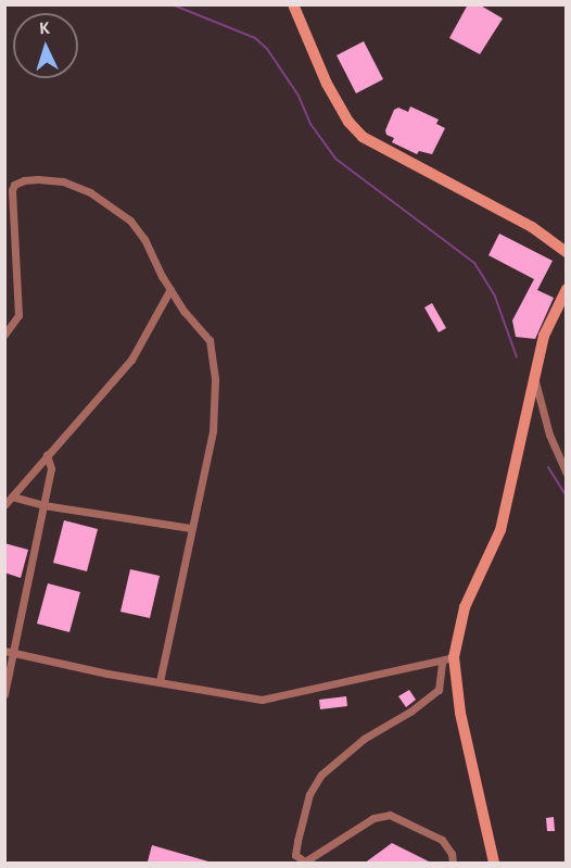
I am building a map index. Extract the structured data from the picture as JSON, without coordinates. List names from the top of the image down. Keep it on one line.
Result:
{"north":"top"}
